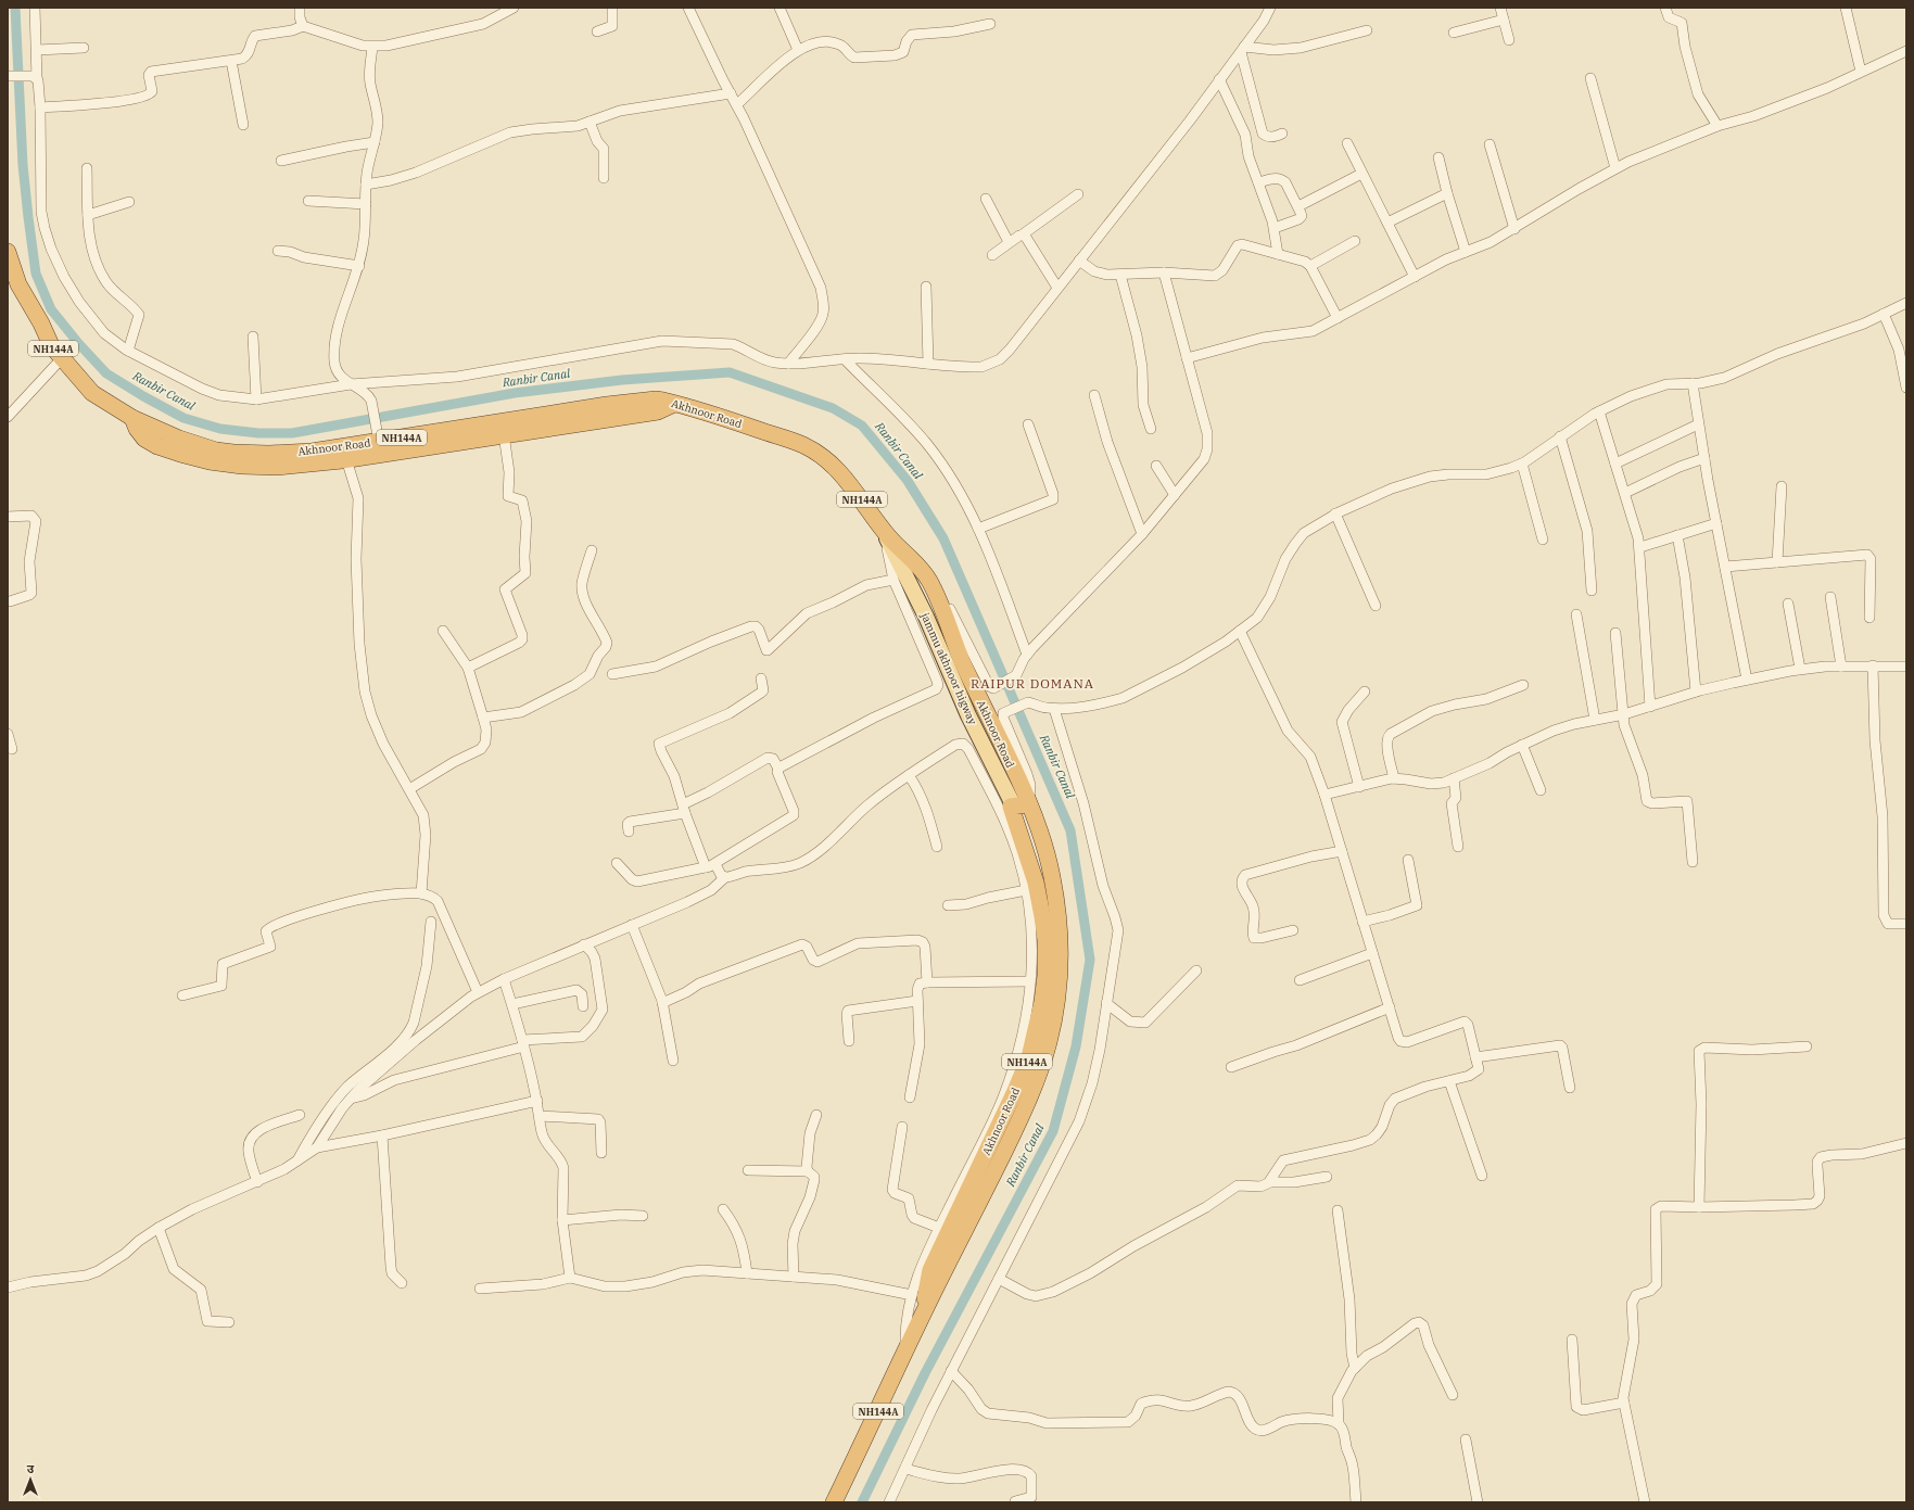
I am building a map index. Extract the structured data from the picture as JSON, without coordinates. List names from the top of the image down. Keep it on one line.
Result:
{"streets":{"highway":["NH144A","Akhnoor Road"],"main road":["jammu akhnoor higway"]},"crossings":[["NH144A","Akhnoor Road"],["Akhnoor Road","jammu akhnoor higway"]],"districts":["RAIPUR DOMANA"],"water":["Ranbir Canal"],"north":"top"}
